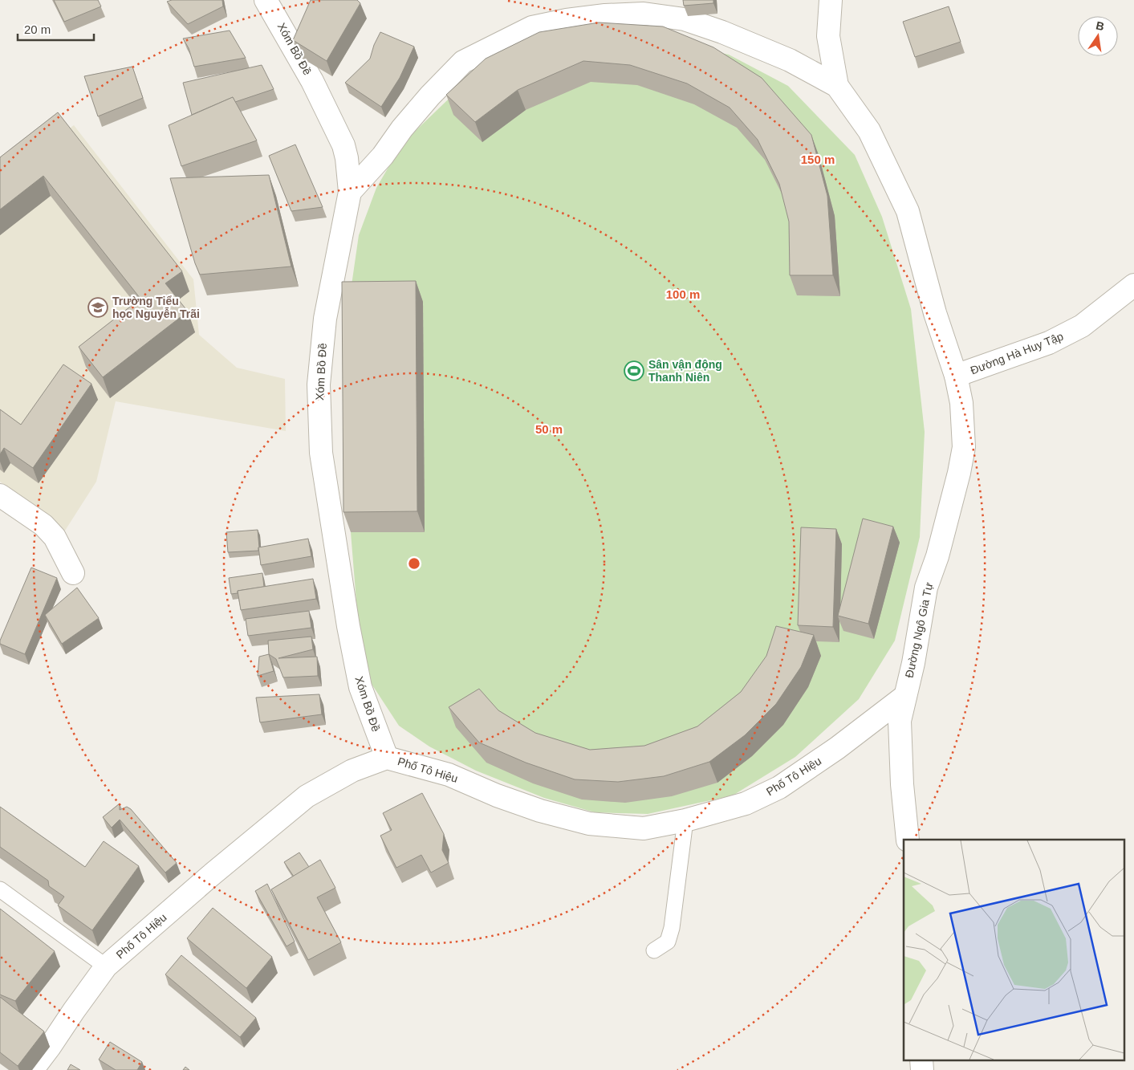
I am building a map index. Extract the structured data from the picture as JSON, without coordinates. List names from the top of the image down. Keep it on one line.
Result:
{"streets":{"street":["Xóm Bồ Đề","Đường Hà Huy Tập","Đường Ngô Gia Tự","Phố Tô Hiệu"]},"crossings":[["Xóm Bồ Đề","Phố Tô Hiệu"],["Đường Hà Huy Tập","Đường Ngô Gia Tự"],["Đường Ngô Gia Tự","Phố Tô Hiệu"]],"places":{"school or university":["Trường Tiểu học Nguyễn Trãi"],"sports":["Sân vận động Thanh Niên"]},"scale_bar":"20 m","north":"top","rings":["150 m","100 m","50 m"]}
